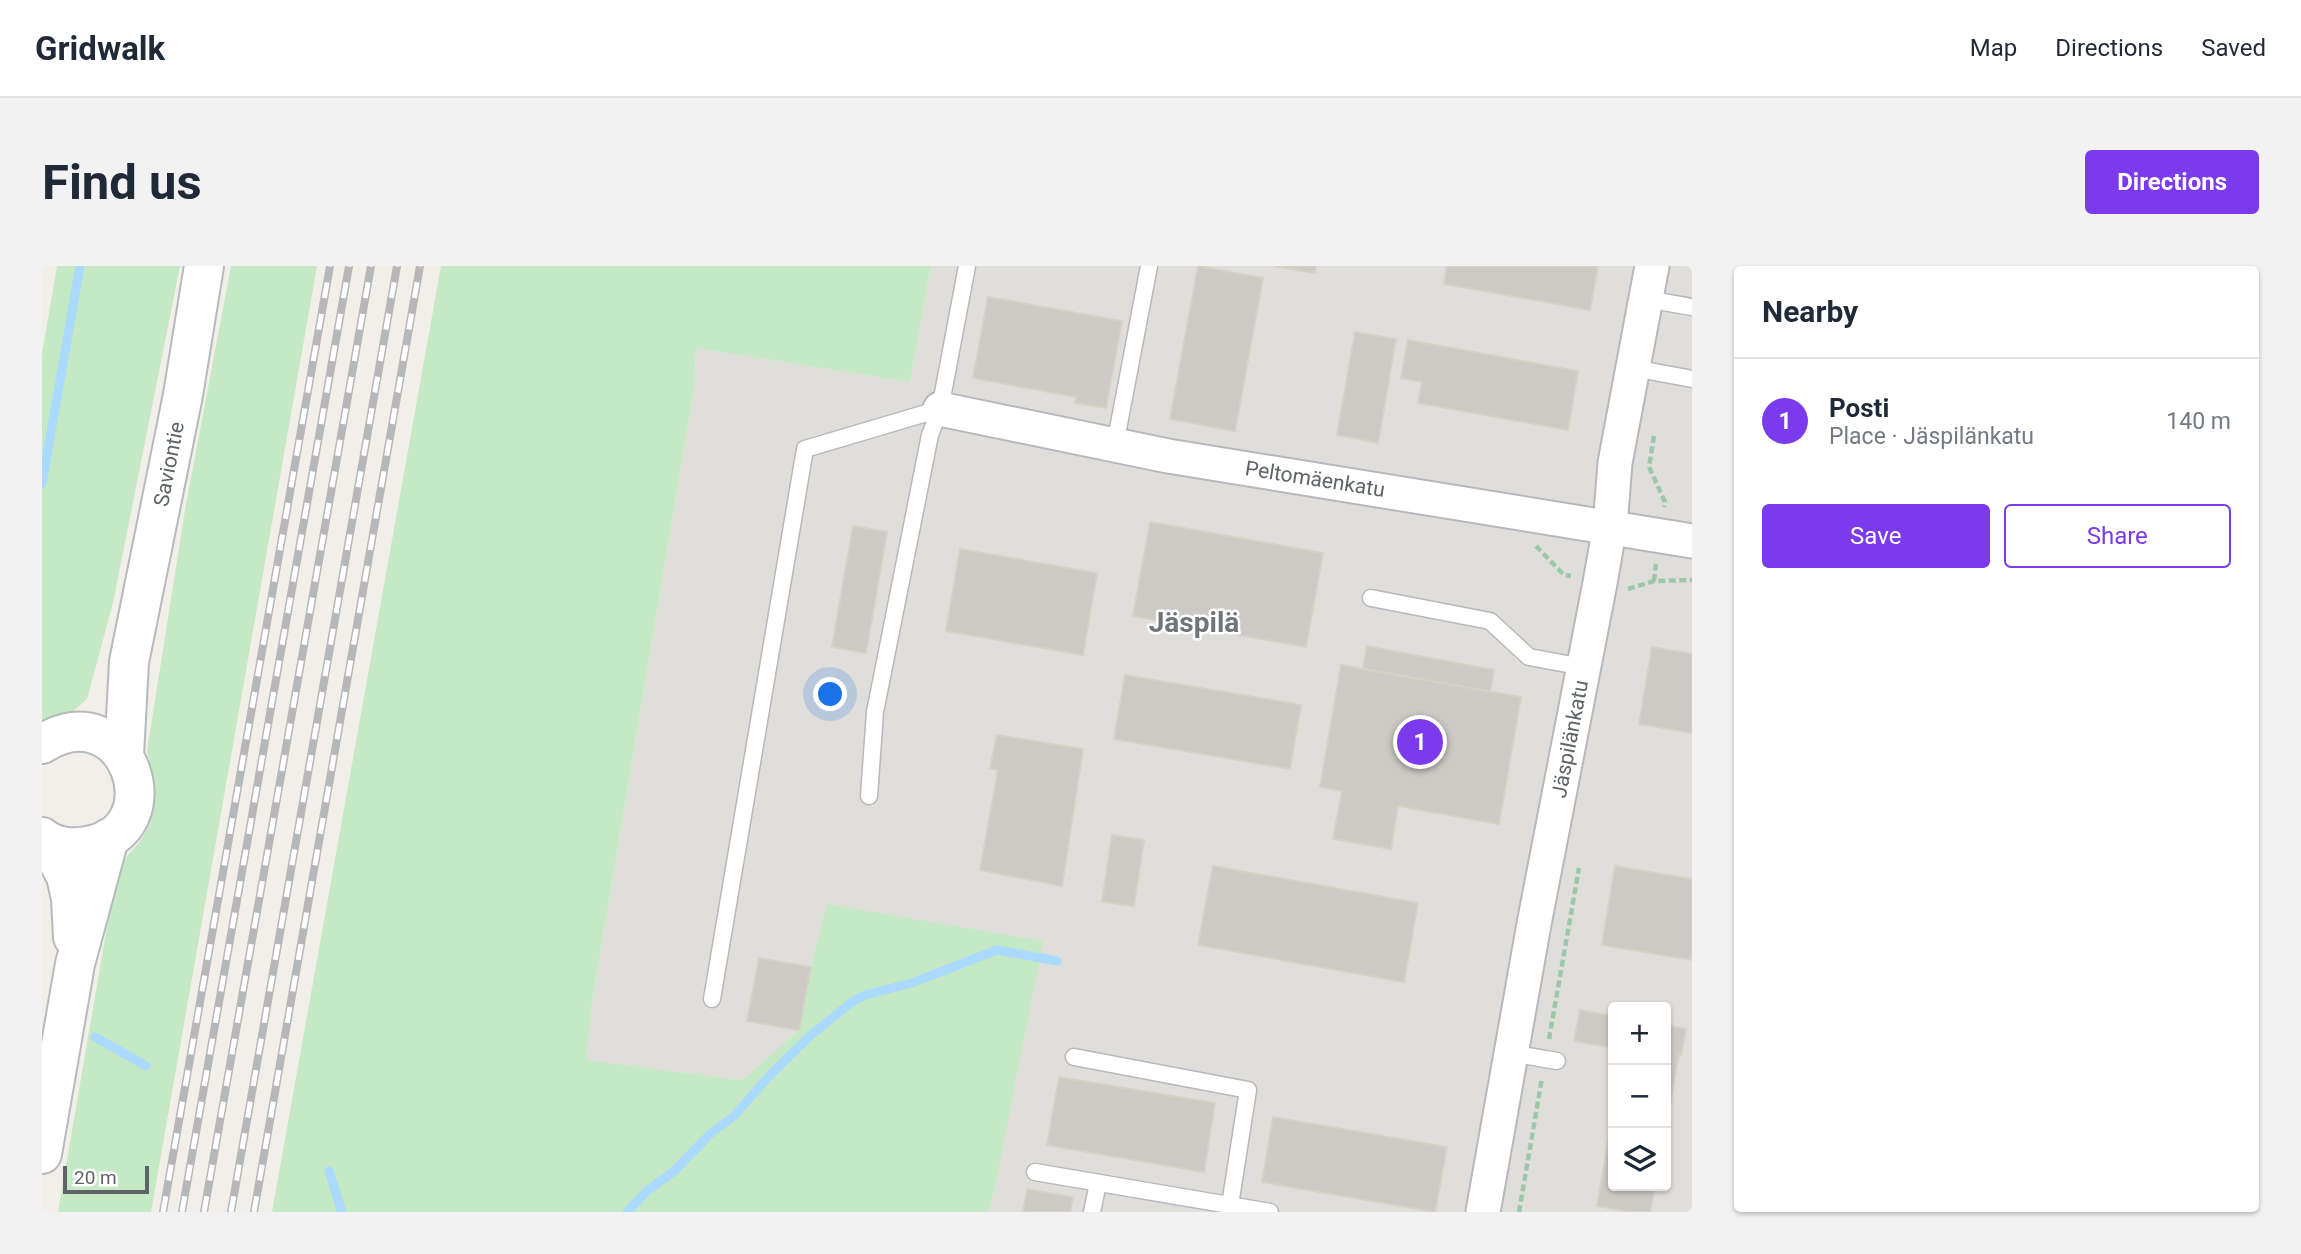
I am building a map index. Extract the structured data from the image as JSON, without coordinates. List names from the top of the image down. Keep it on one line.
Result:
{"streets":{"main road":["Saviontie"],"street":["Peltomäenkatu","Jäspilänkatu"]},"crossings":[["Peltomäenkatu","Jäspilänkatu"]],"districts":["Jäspilä"],"scale_bar":"20 m","page":{"header":"Gridwalk","nav":["Map","Directions","Saved"],"buttons":["Directions",["Save","Share"]],"title":"Find us","heading":"Nearby","list":[{"mark":"1","name":"Posti","note":"Place · Jäspilänkatu","value":"140 m"}],"pins":"1","map_buttons":["+","−"],"scale":"20 m"}}
